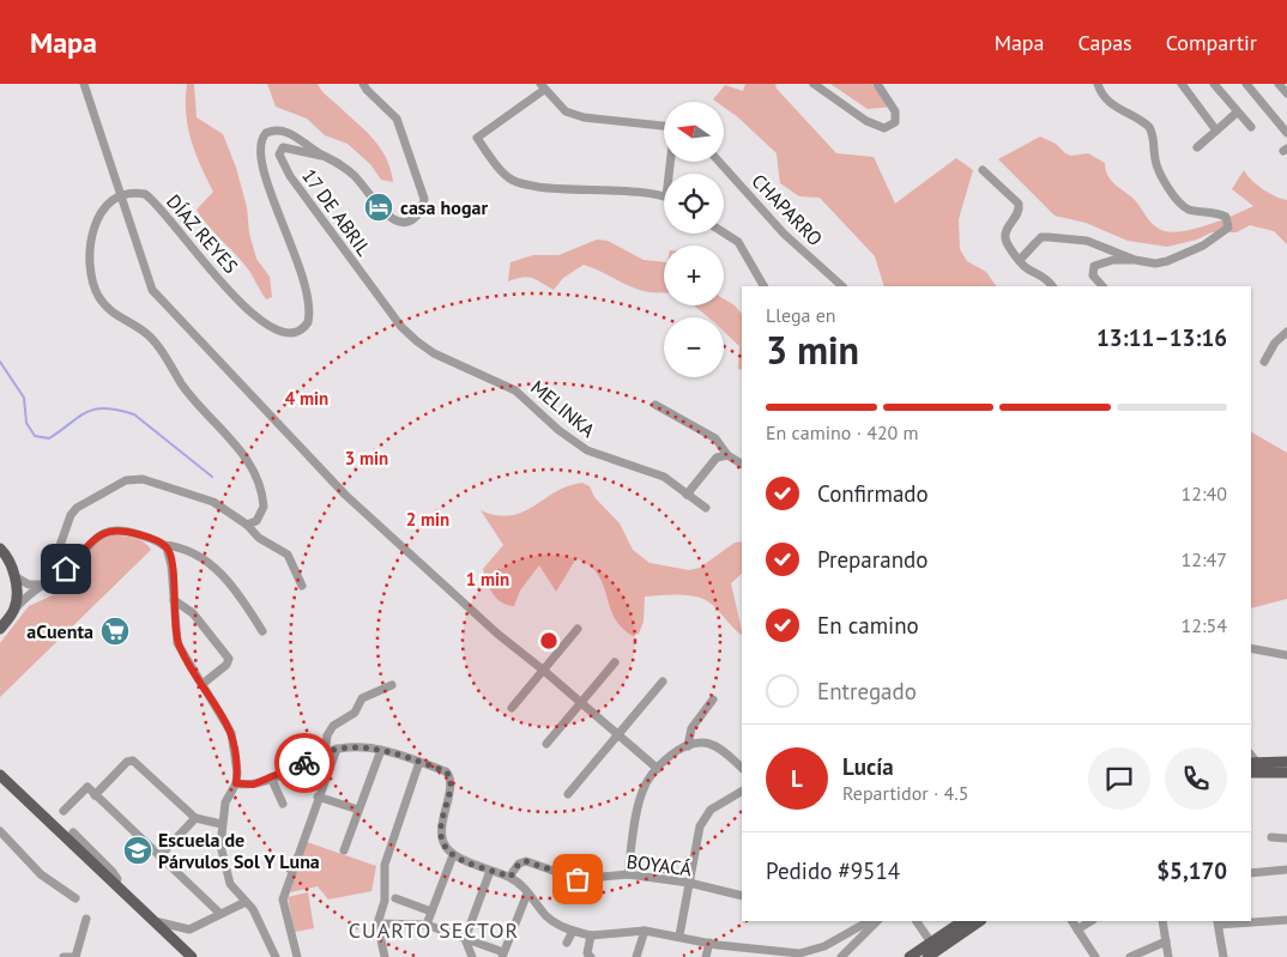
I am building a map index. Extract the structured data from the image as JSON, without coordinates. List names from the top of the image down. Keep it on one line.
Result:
{"streets":{"street":["CHAPARRO","17 DE ABRIL","DÍAZ REYES","MELINKA","BOYACÁ"]},"crossings":[["17 DE ABRIL","DÍAZ REYES"],["17 DE ABRIL","MELINKA"]],"districts":["CUARTO SECTOR"],"places":{"hotel":["casa hogar"],"supermarket":["aCuenta"],"school or university":["Escuela de Párvulos Sol Y Luna"]},"north":"left","page":{"header":"Mapa","nav":["Mapa","Capas","Compartir"],"map_buttons":["+","−"],"heading":["3 min","Llega en","13:11–13:16"],"panel":["Lucía","Repartidor · 4.5","Pedido #9514","$5,170"],"bar":"En camino · 420 m","list":[["Confirmado","12:40"],["Preparando","12:47"],["En camino","12:54"],"Entregado"],"round":"L"},"rings":["4 min","3 min","2 min","1 min"]}
